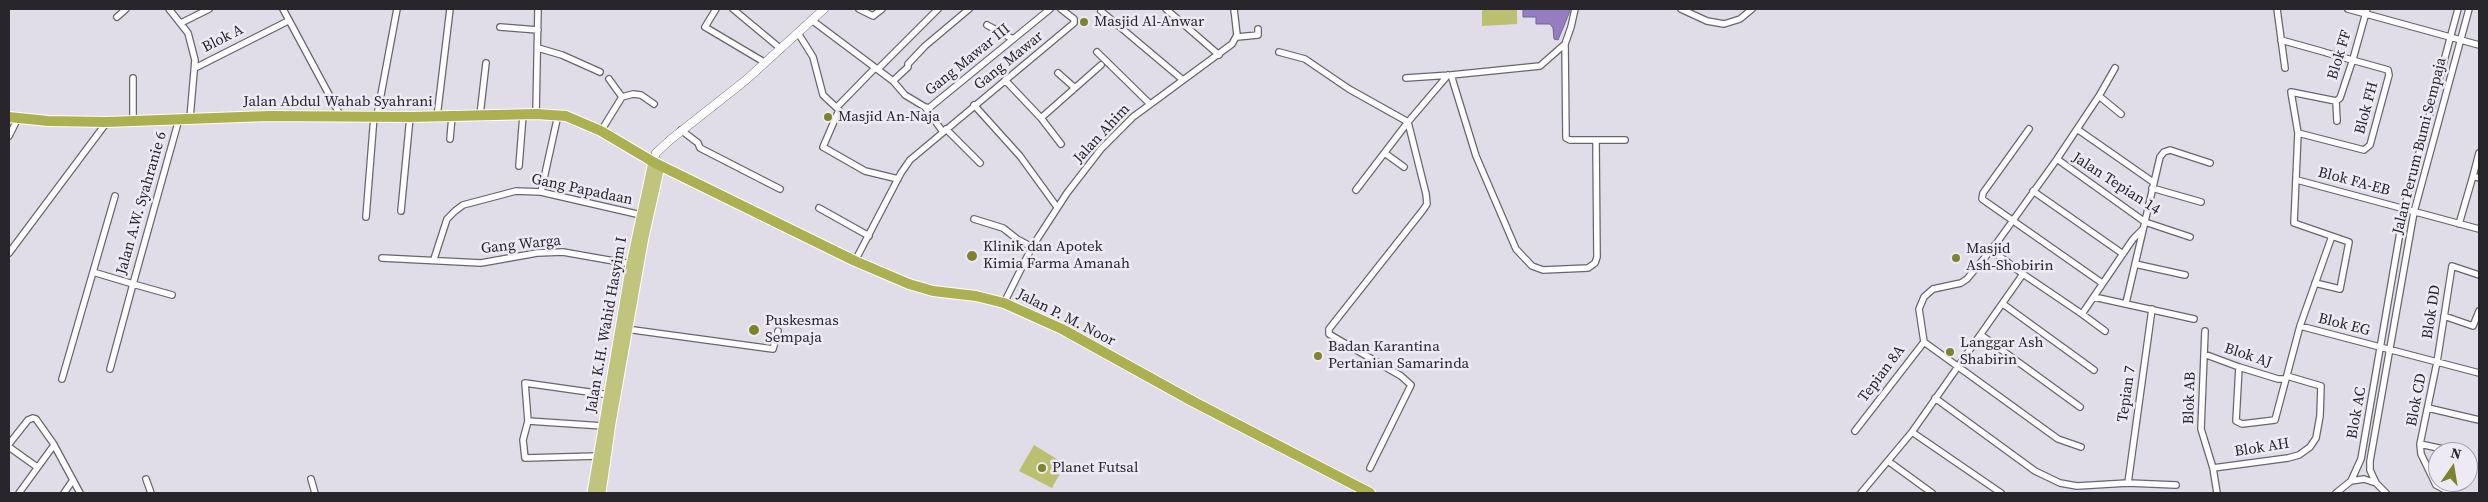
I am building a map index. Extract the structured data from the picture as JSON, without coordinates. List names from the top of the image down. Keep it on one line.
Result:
{"streets":{"highway":["Jalan Abdul Wahab Syahrani","Jalan P. M. Noor"],"main road":["Jalan K.H. Wahid Hasyim I"],"street":["Blok A","Blok FF","Gang Mawar III","Gang Mawar","Blok FH","Jalan Ahim","Jalan Perum Bumi Sempaja","Blok FA-EB","Jalan Tepian 14","Gang Papadaan","Jalan A.W. Syahranie 6","Gang Warga","Blok DD","Blok EG","Blok AJ","Tepian 8A","Tepian 7","Blok AB","Blok CD","Blok AC","Blok AH"]},"crossings":[["Blok FF","Blok FH"],["Gang Mawar","Jalan Ahim"],["Jalan Abdul Wahab Syahrani","Jalan A.W. Syahranie 6"],["Jalan Abdul Wahab Syahrani","Jalan P. M. Noor"],["Jalan Abdul Wahab Syahrani","Jalan K.H. Wahid Hasyim I"],["Jalan Ahim","Jalan P. M. Noor"],["Jalan Perum Bumi Sempaja","Blok FA-EB"],["Jalan Perum Bumi Sempaja","Blok EG"],["Jalan Perum Bumi Sempaja","Blok AC"],["Gang Papadaan","Gang Warga"],["Gang Papadaan","Jalan K.H. Wahid Hasyim I"],["Gang Warga","Jalan K.H. Wahid Hasyim I"],["Blok DD","Blok EG"],["Blok DD","Blok CD"],["Jalan P. M. Noor","Jalan K.H. Wahid Hasyim I"],["Blok EG","Blok CD"],["Blok EG","Blok AC"],["Blok AJ","Blok AB"],["Blok AJ","Blok AH"],["Blok AB","Blok AH"]],"places":["Masjid Al-Anwar","Masjid An-Naja","Klinik dan Apotek Kimia Farma Amanah","Masjid Ash-Shobirin","Puskesmas Sempaja","Langgar Ash Shabirin","Badan Karantina Pertanian Samarinda","Planet Futsal"],"north":"top"}
